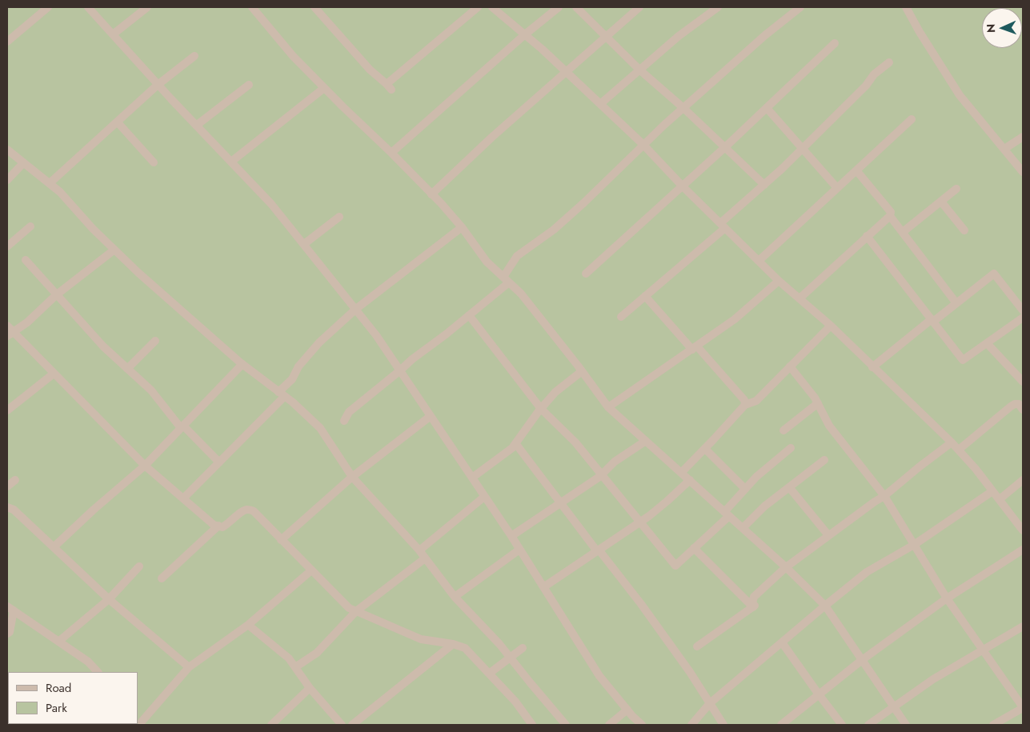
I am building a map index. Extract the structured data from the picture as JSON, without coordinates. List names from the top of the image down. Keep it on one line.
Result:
{"legend":["Road","Park"],"north":"left"}
